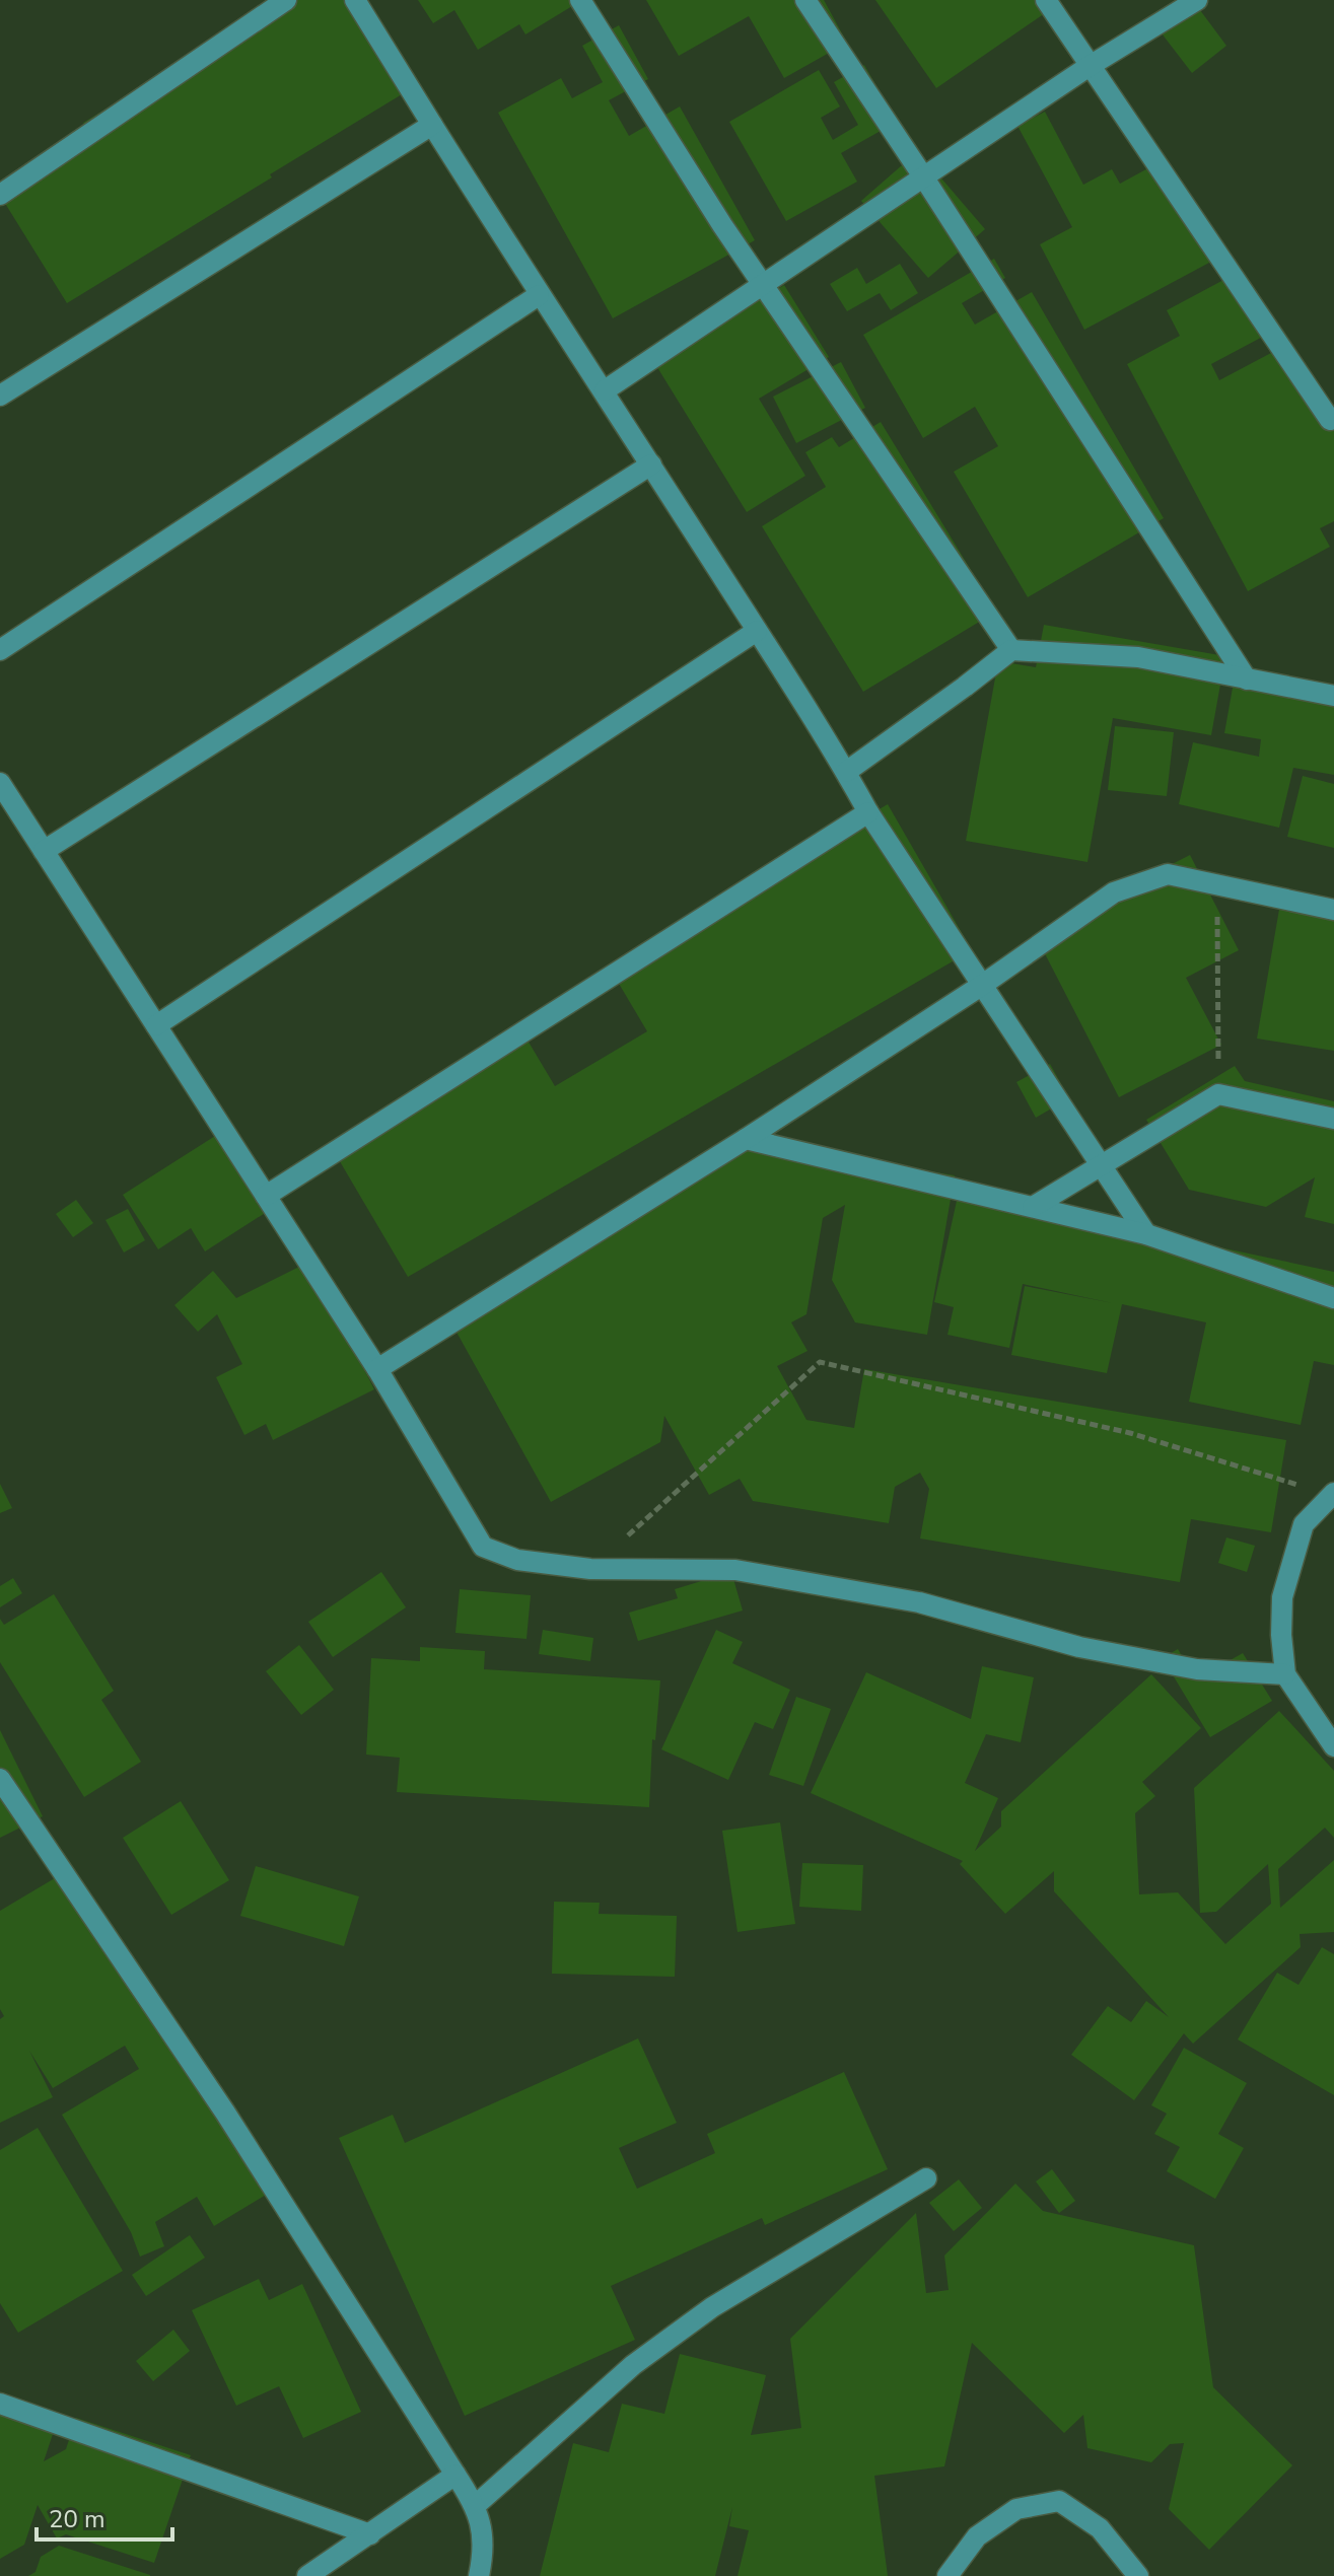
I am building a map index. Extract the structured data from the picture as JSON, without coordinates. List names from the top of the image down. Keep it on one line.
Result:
{"scale_bar":"20 m"}
